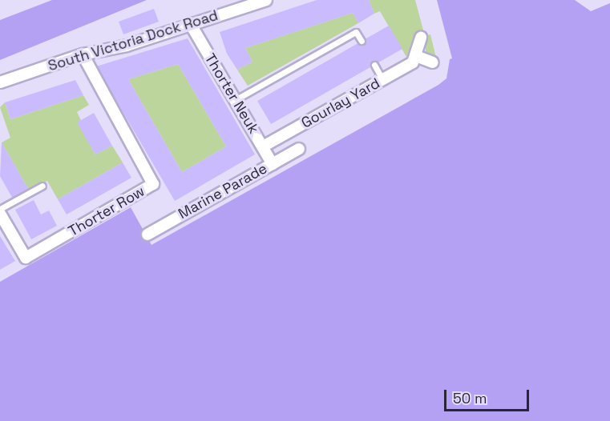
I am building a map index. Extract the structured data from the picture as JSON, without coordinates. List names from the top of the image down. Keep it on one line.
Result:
{"streets":{"street":["South Victoria Dock Road","Thorter Neuk","Gourlay Yard","Marine Parade","Thorter Row"]},"crossings":[["South Victoria Dock Road","Thorter Neuk"],["South Victoria Dock Road","Thorter Row"],["Thorter Neuk","Gourlay Yard"],["Thorter Neuk","Marine Parade"]],"scale_bar":"50 m"}
